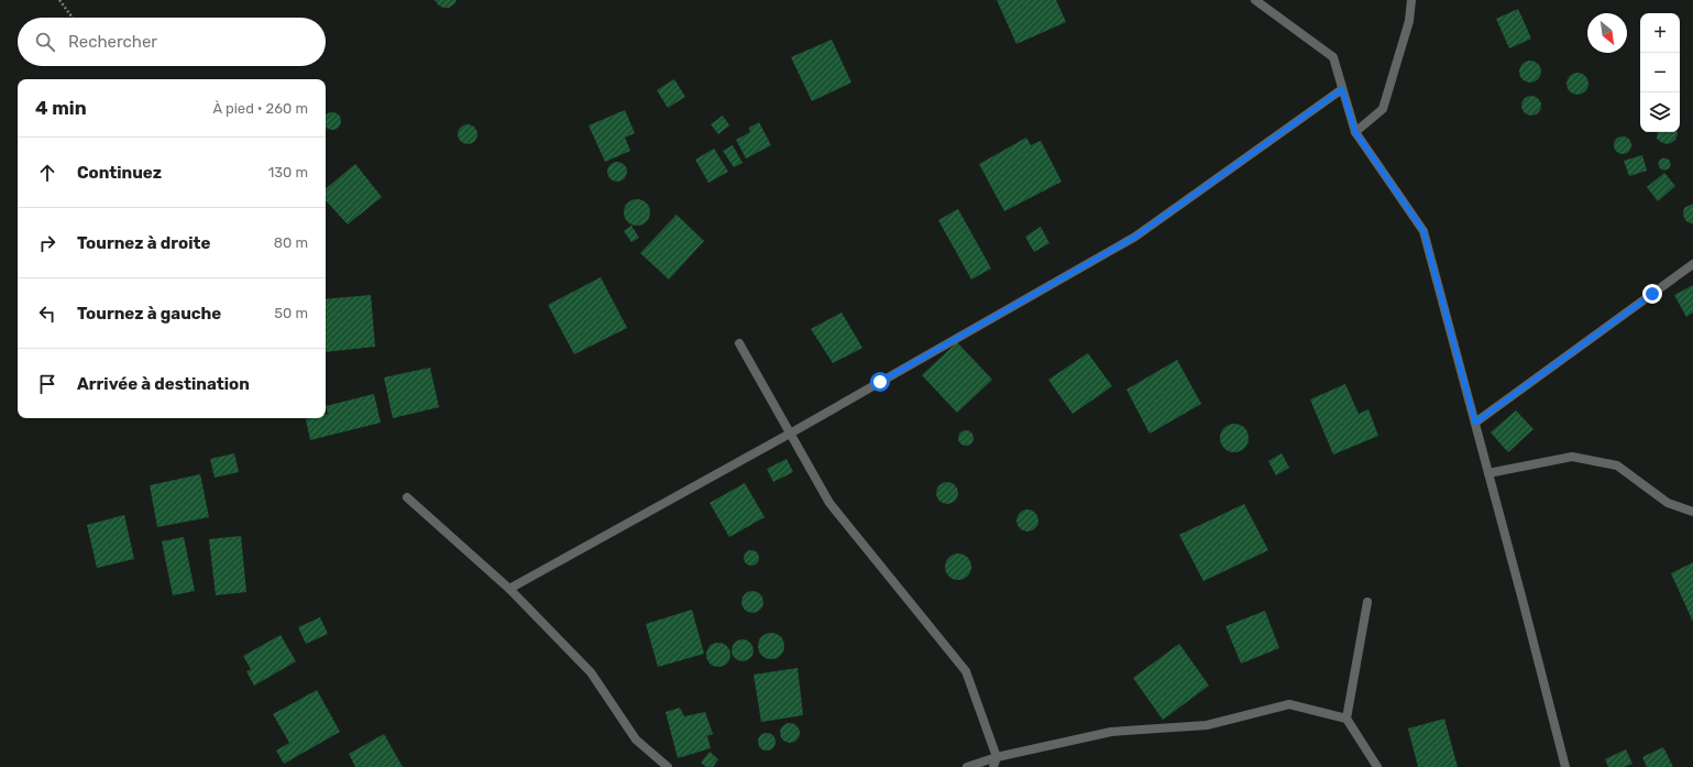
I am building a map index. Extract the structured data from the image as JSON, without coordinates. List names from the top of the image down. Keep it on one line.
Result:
{"north":"bottom right","page":{"map_buttons":["+","−"],"search":"Rechercher","heading":["4 min","À pied · 260 m"],"list":[["Continuez","130 m"],["Tournez à droite","80 m"],["Tournez à gauche","50 m"],"Arrivée à destination"]}}
